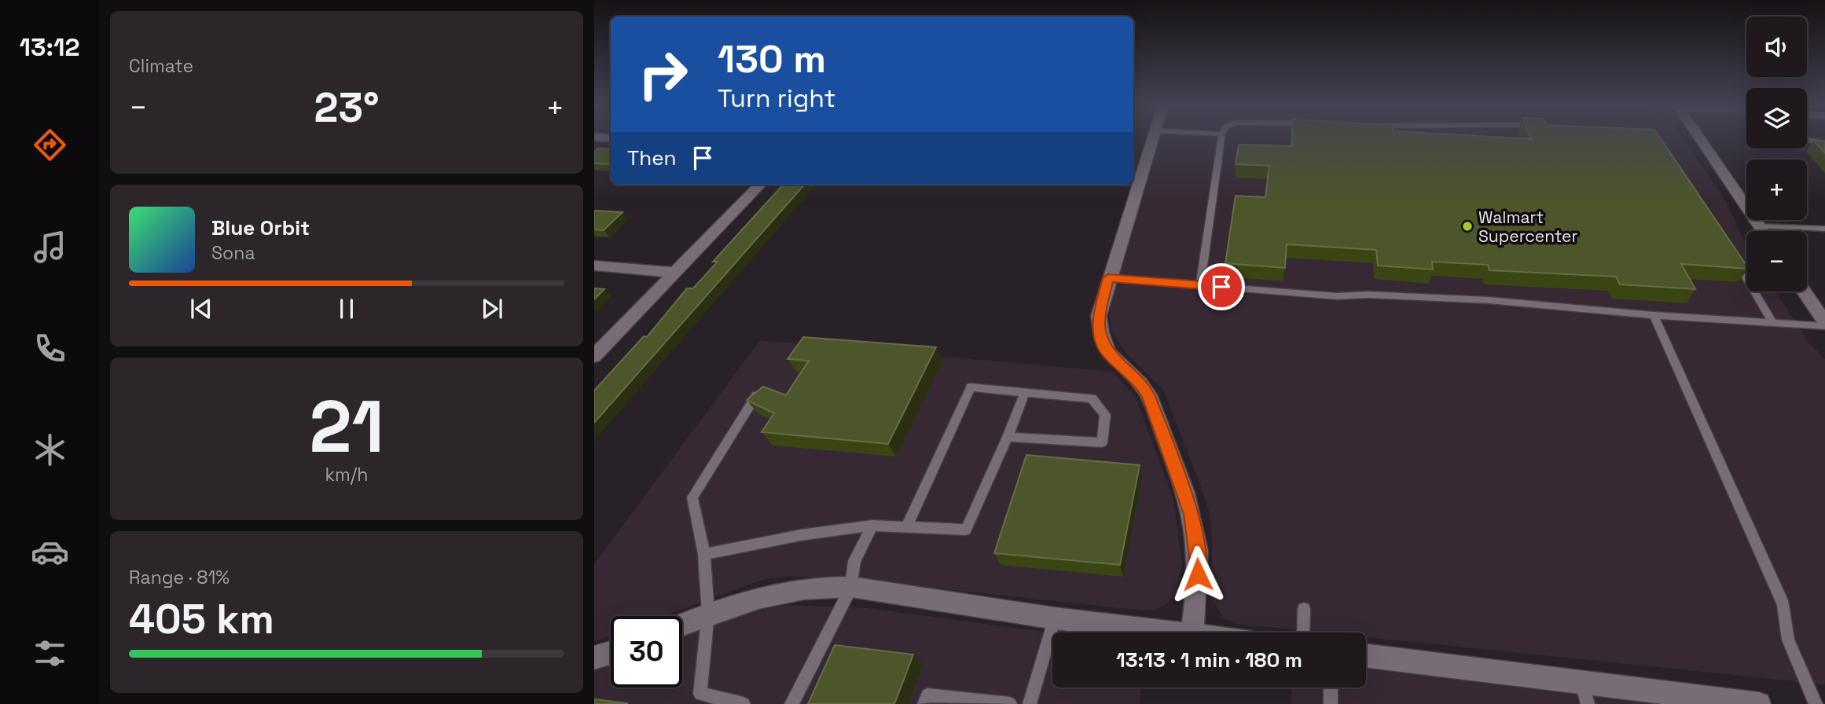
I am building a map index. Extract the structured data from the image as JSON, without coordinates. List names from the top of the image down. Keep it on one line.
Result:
{"places":["Walmart Supercenter"],"page":{"tabs":"13:12","tile":["Climate",["21","km/h"],["Range · 81%","405 km"]],"map_buttons":["+","−"],"turn":["130 m","Turn right"],"heat":["−","23°","+"],"then":"Then","song":["Blue Orbit","Sona"],"limit":"30","trip":"13:13 · 1 min · 180 m"}}
